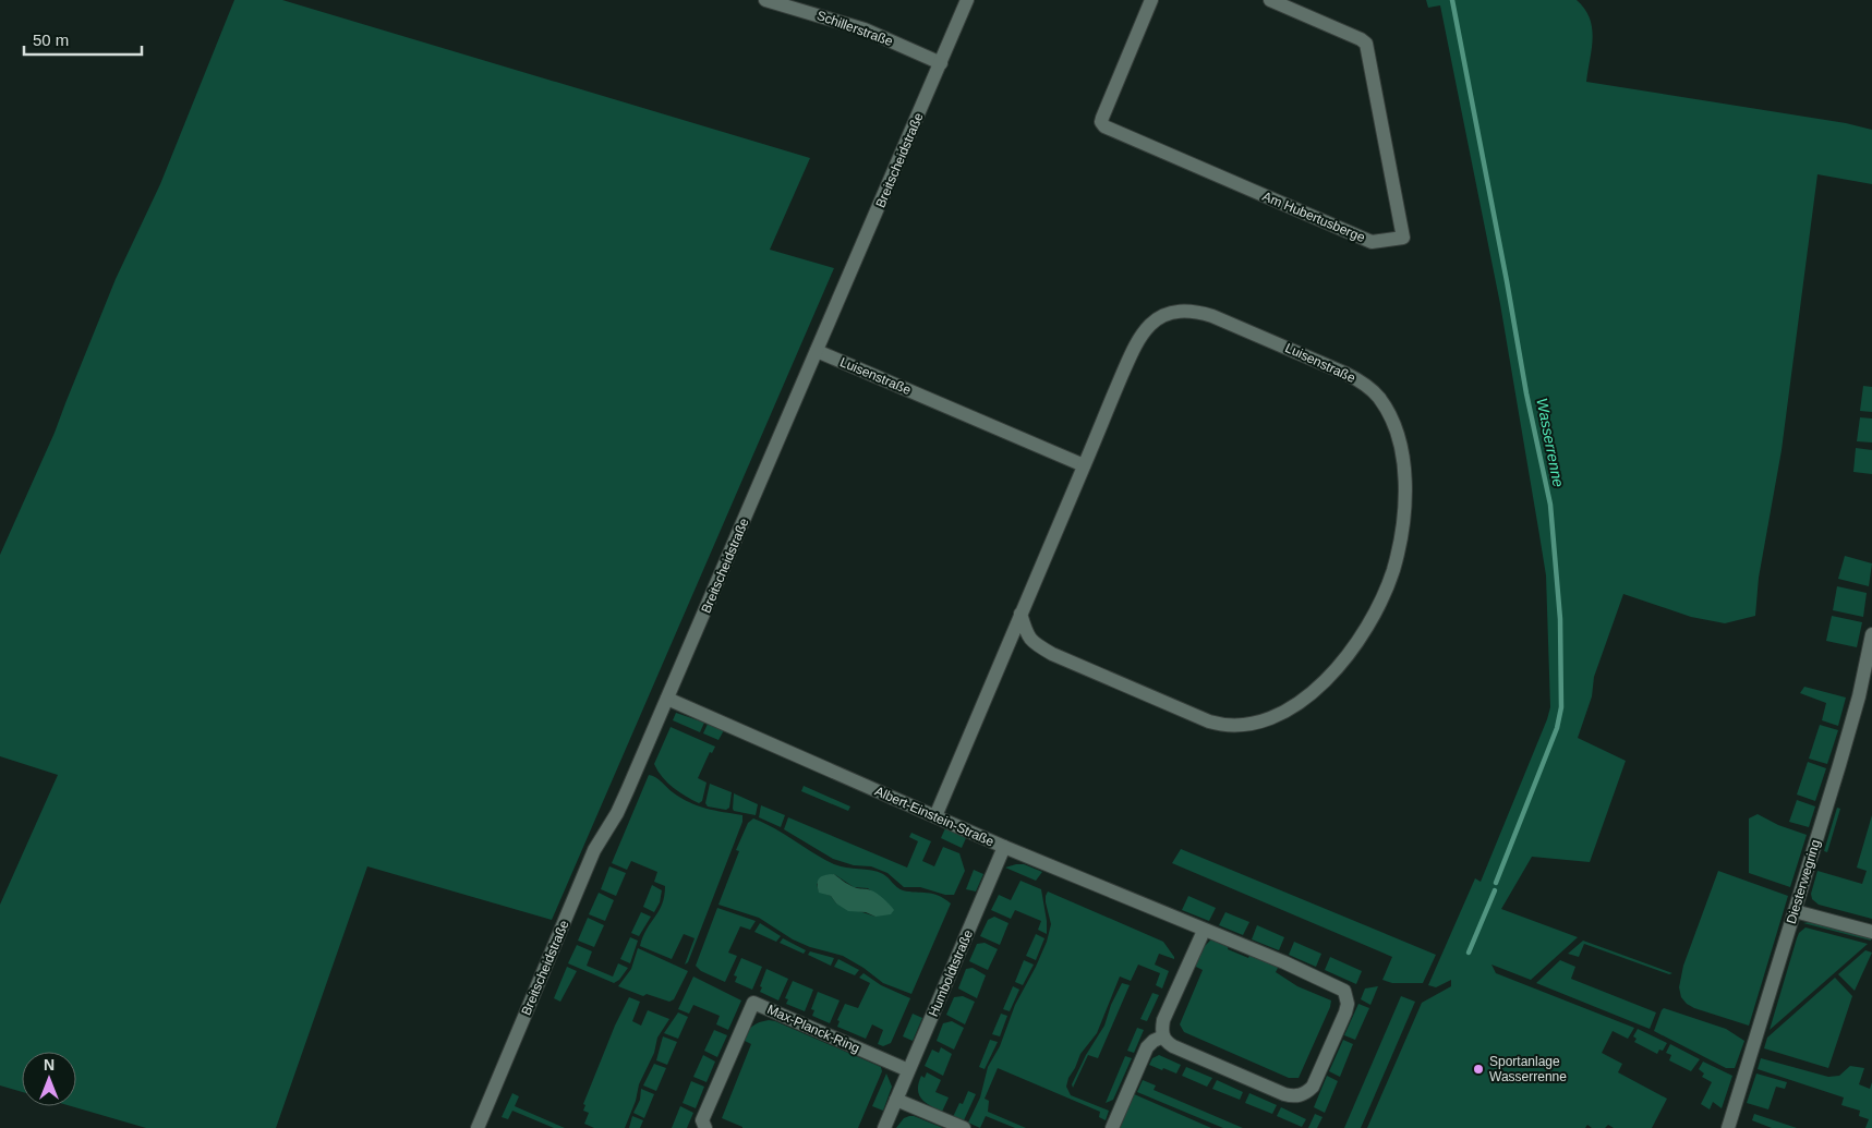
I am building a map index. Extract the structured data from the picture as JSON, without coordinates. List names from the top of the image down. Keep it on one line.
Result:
{"streets":{"street":["Schillerstraße","Breitscheidstraße","Am Hubertusberge","Luisenstraße","Albert-Einstein-Straße","Diesterwegring","Humboldtstraße","Max-Planck-Ring"]},"crossings":[["Schillerstraße","Breitscheidstraße"],["Breitscheidstraße","Luisenstraße"],["Breitscheidstraße","Albert-Einstein-Straße"],["Luisenstraße","Albert-Einstein-Straße"],["Albert-Einstein-Straße","Humboldtstraße"],["Humboldtstraße","Max-Planck-Ring"]],"water":["Wasserrenne"],"places":["Sportanlage Wasserrenne"],"scale_bar":"50 m","north":"top"}
